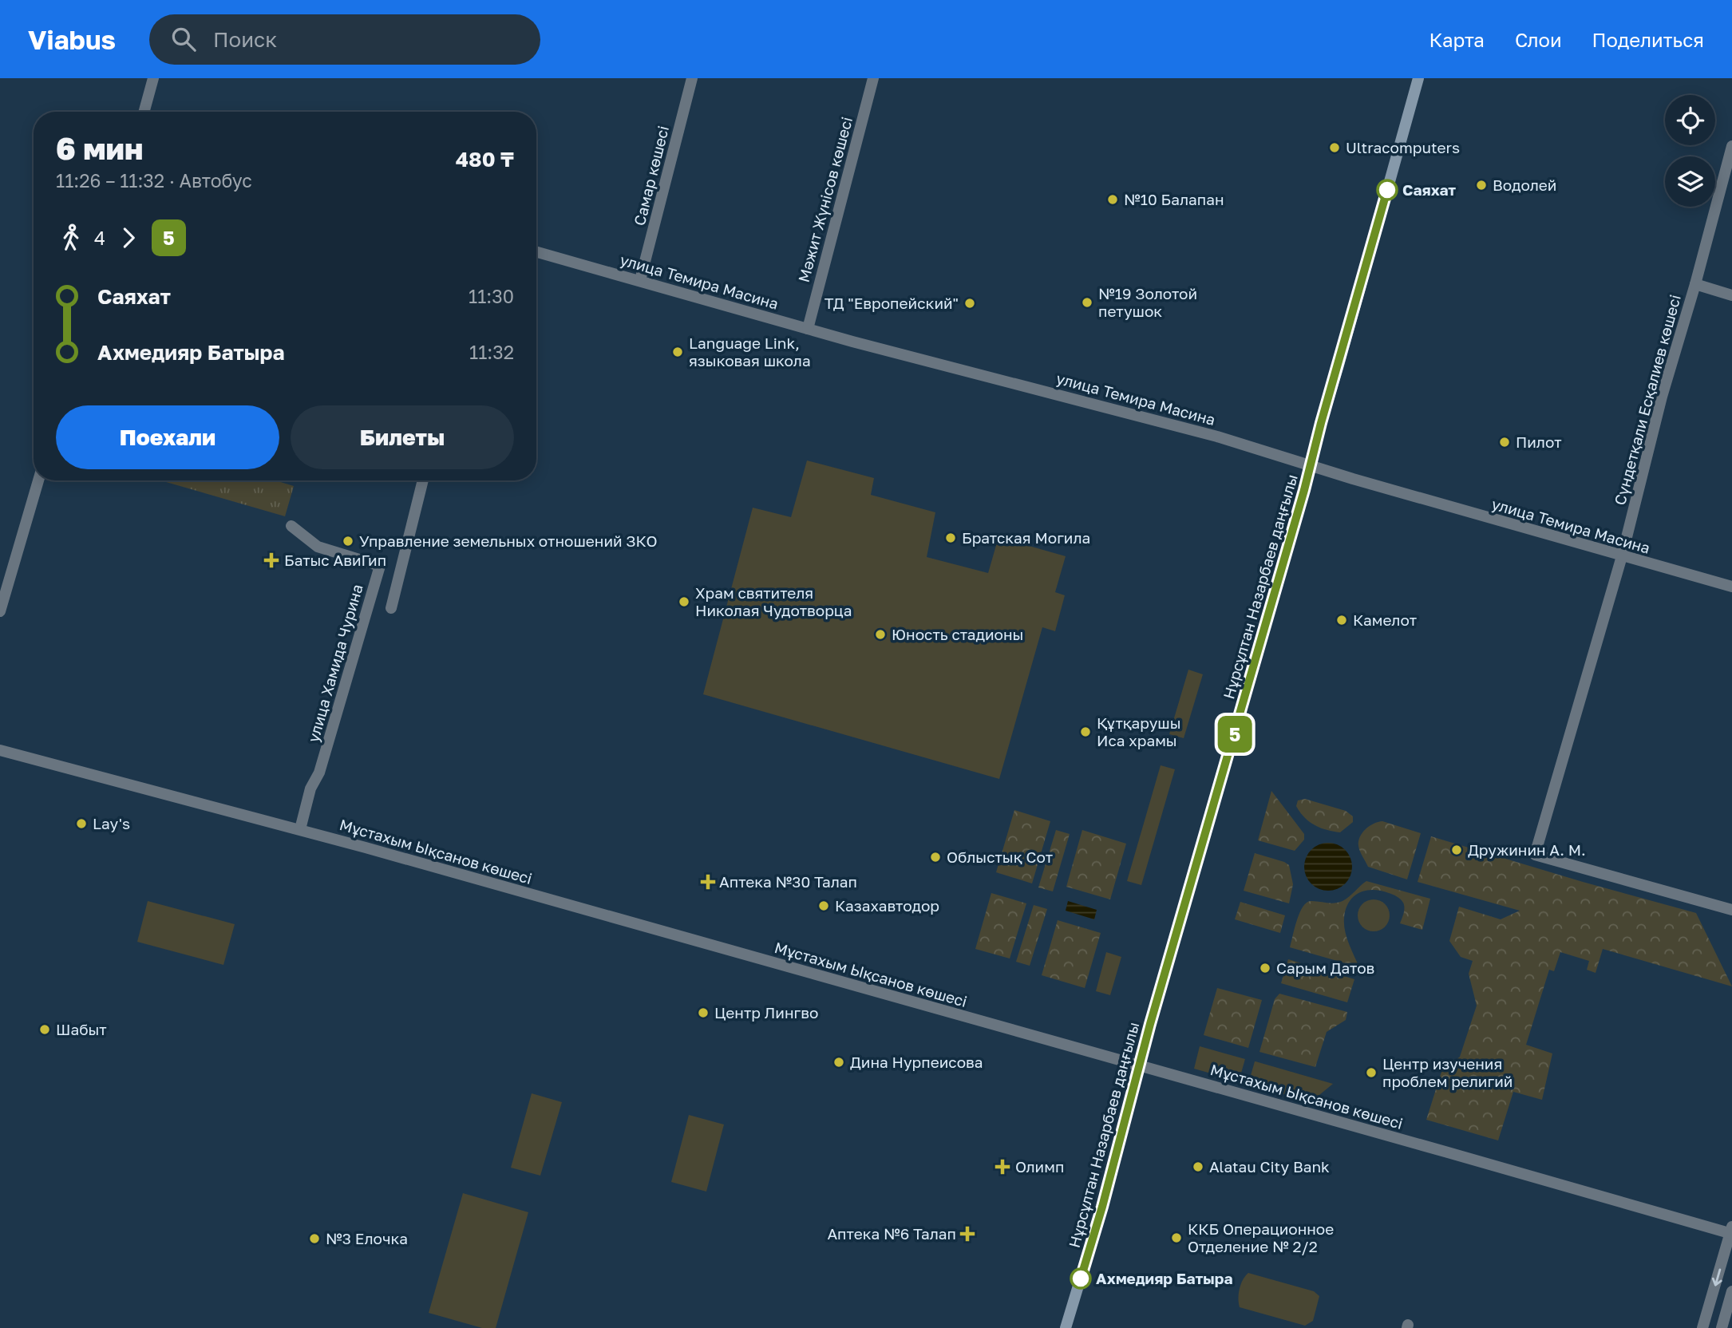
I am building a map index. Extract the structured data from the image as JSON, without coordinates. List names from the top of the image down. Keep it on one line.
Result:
{"streets":{"main road":["Нұрсұлтан Назарбаев даңғылы"],"street":["Самар көшесі","Мәжит Жүнісов көшесі","улица Темира Масина","Сүндетқали Есқалиев көшесі","улица Хамида Чурина","Мұстахым Ықсанов көшесі"]},"crossings":[["Самар көшесі","улица Темира Масина"],["Мәжит Жүнісов көшесі","улица Темира Масина"],["улица Темира Масина","Сүндетқали Есқалиев көшесі"],["улица Темира Масина","Нұрсұлтан Назарбаев даңғылы"],["Нұрсұлтан Назарбаев даңғылы","Мұстахым Ықсанов көшесі"],["улица Хамида Чурина","Мұстахым Ықсанов көшесі"]],"places":{"other":["Ultracomputers","Водолей","Саяхат","№10 Балапан","№19 Золотой петушок","ТД \"Европейский\"","Language Link, языковая школа","Пилот","Братская Могила","Управление земельных отношений ЗКО","Храм святителя Николая Чудотворца","Камелот","Юность стадионы","Құтқарушы Иса храмы","Lay's","Дружинин А. М.","Облыстық Сот","Казахавтодор","Сарым Датов","Центр Лингво","Шабыт","Дина Нурпеисова","Центр изучения проблем религий","Alatau City Bank","ККБ Операционное Отделение № 2/2","№3 Елочка","Ахмедияр Батыра"],"health":["Батыс АвиГип","Аптека №30 Талап","Олимп","Аптека №6 Талап"]},"lines":["bus line 5"],"page":{"header":"Viabus","search":"Поиск","nav":["Карта","Слои","Поделиться"],"on_map":"5","heading":["6 мин","11:26 – 11:32 · Автобус","480 ₸"],"legs":["4","5"],"list":[{"name":"Саяхат","value":"11:30"},{"name":"Ахмедияр Батыра","value":"11:32"}],"buttons":["Поехали","Билеты"]}}
